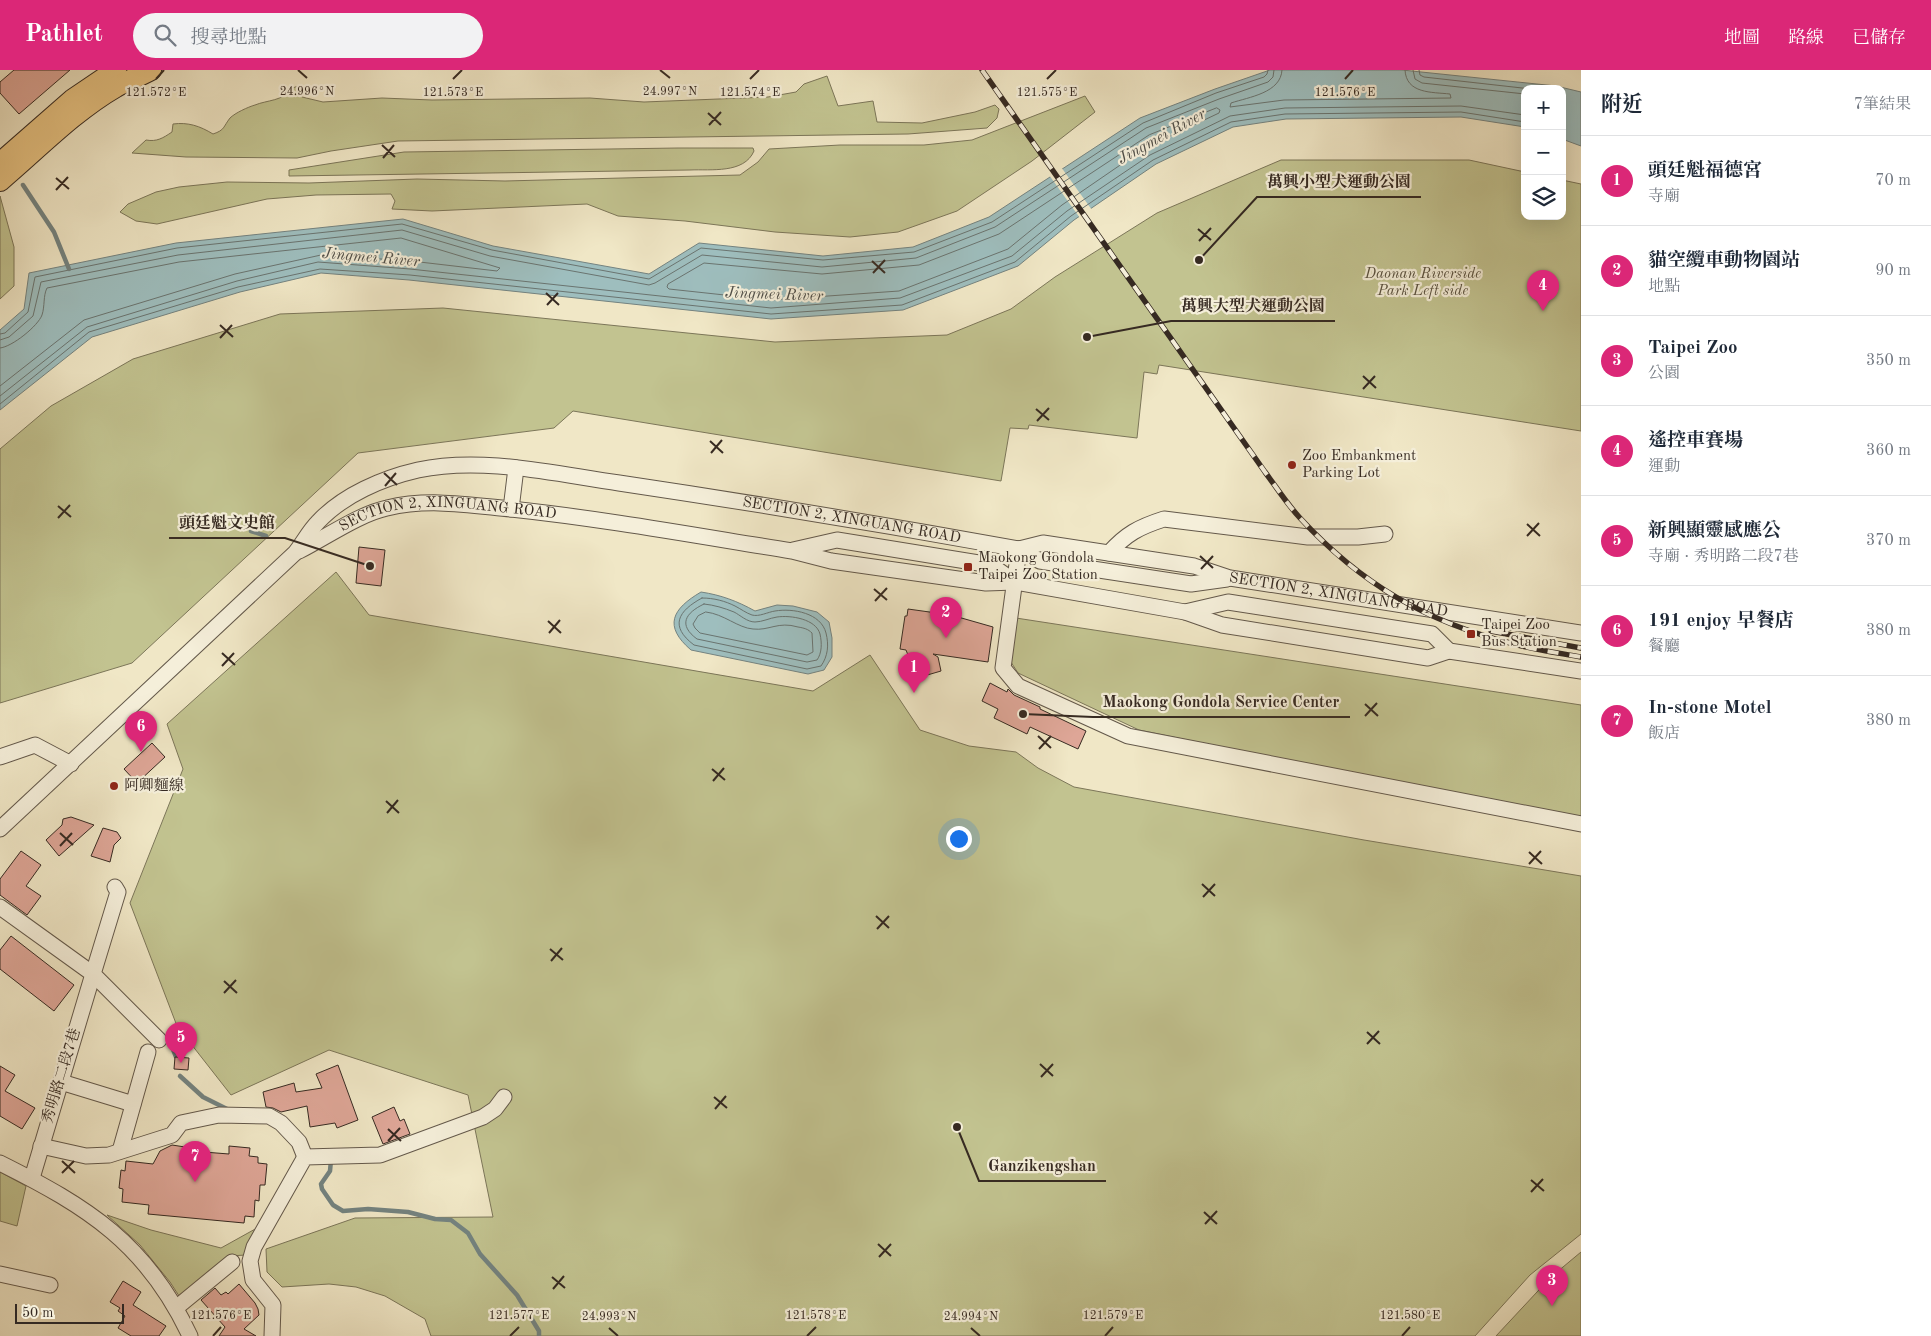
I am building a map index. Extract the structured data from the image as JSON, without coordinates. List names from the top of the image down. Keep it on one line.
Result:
{"streets":{"street":["SECTION 2, XINGUANG ROAD","秀明路二段7巷"]},"water":["Jingmei River"],"parks":["Daonan Riverside Park Left side"],"places":{"other":["萬興小型犬運動公園","萬興大型犬運動公園","Zoo Embankment Parking Lot","頭廷魁文史館","Maokong Gondola Service Center","阿卿麵線","Ganzikengshan"],"transit":["Maokong Gondola Taipei Zoo Station","Taipei Zoo Bus Station"]},"scale_bar":"50 m","page":{"header":"Pathlet","search":"搜尋地點","nav":["地圖","路線","已儲存"],"heading":["附近","7筆結果"],"map_buttons":["+","−"],"list":[{"mark":"1","name":"頭廷魁福德宮","note":"寺廟","value":"70 m"},{"mark":"2","name":"貓空纜車動物園站","note":"地點","value":"90 m"},{"mark":"3","name":"Taipei Zoo","note":"公園","value":"350 m"},{"mark":"4","name":"遙控車賽場","note":"運動","value":"360 m"},{"mark":"5","name":"新興顯靈感應公","note":"寺廟 · 秀明路二段7巷","value":"370 m"},{"mark":"6","name":"191 enjoy 早餐店","note":"餐廳","value":"380 m"},{"mark":"7","name":"In-stone Motel","note":"飯店","value":"380 m"}],"pins":["4","2","1","6","5","7","3"],"scale":"50 m"},"coordinates":["24.996°N","24.997°N","121.572°E","121.573°E","121.574°E","121.575°E","121.576°E","121.577°E","121.578°E","121.579°E","121.580°E","24.993°N","24.994°N"]}
